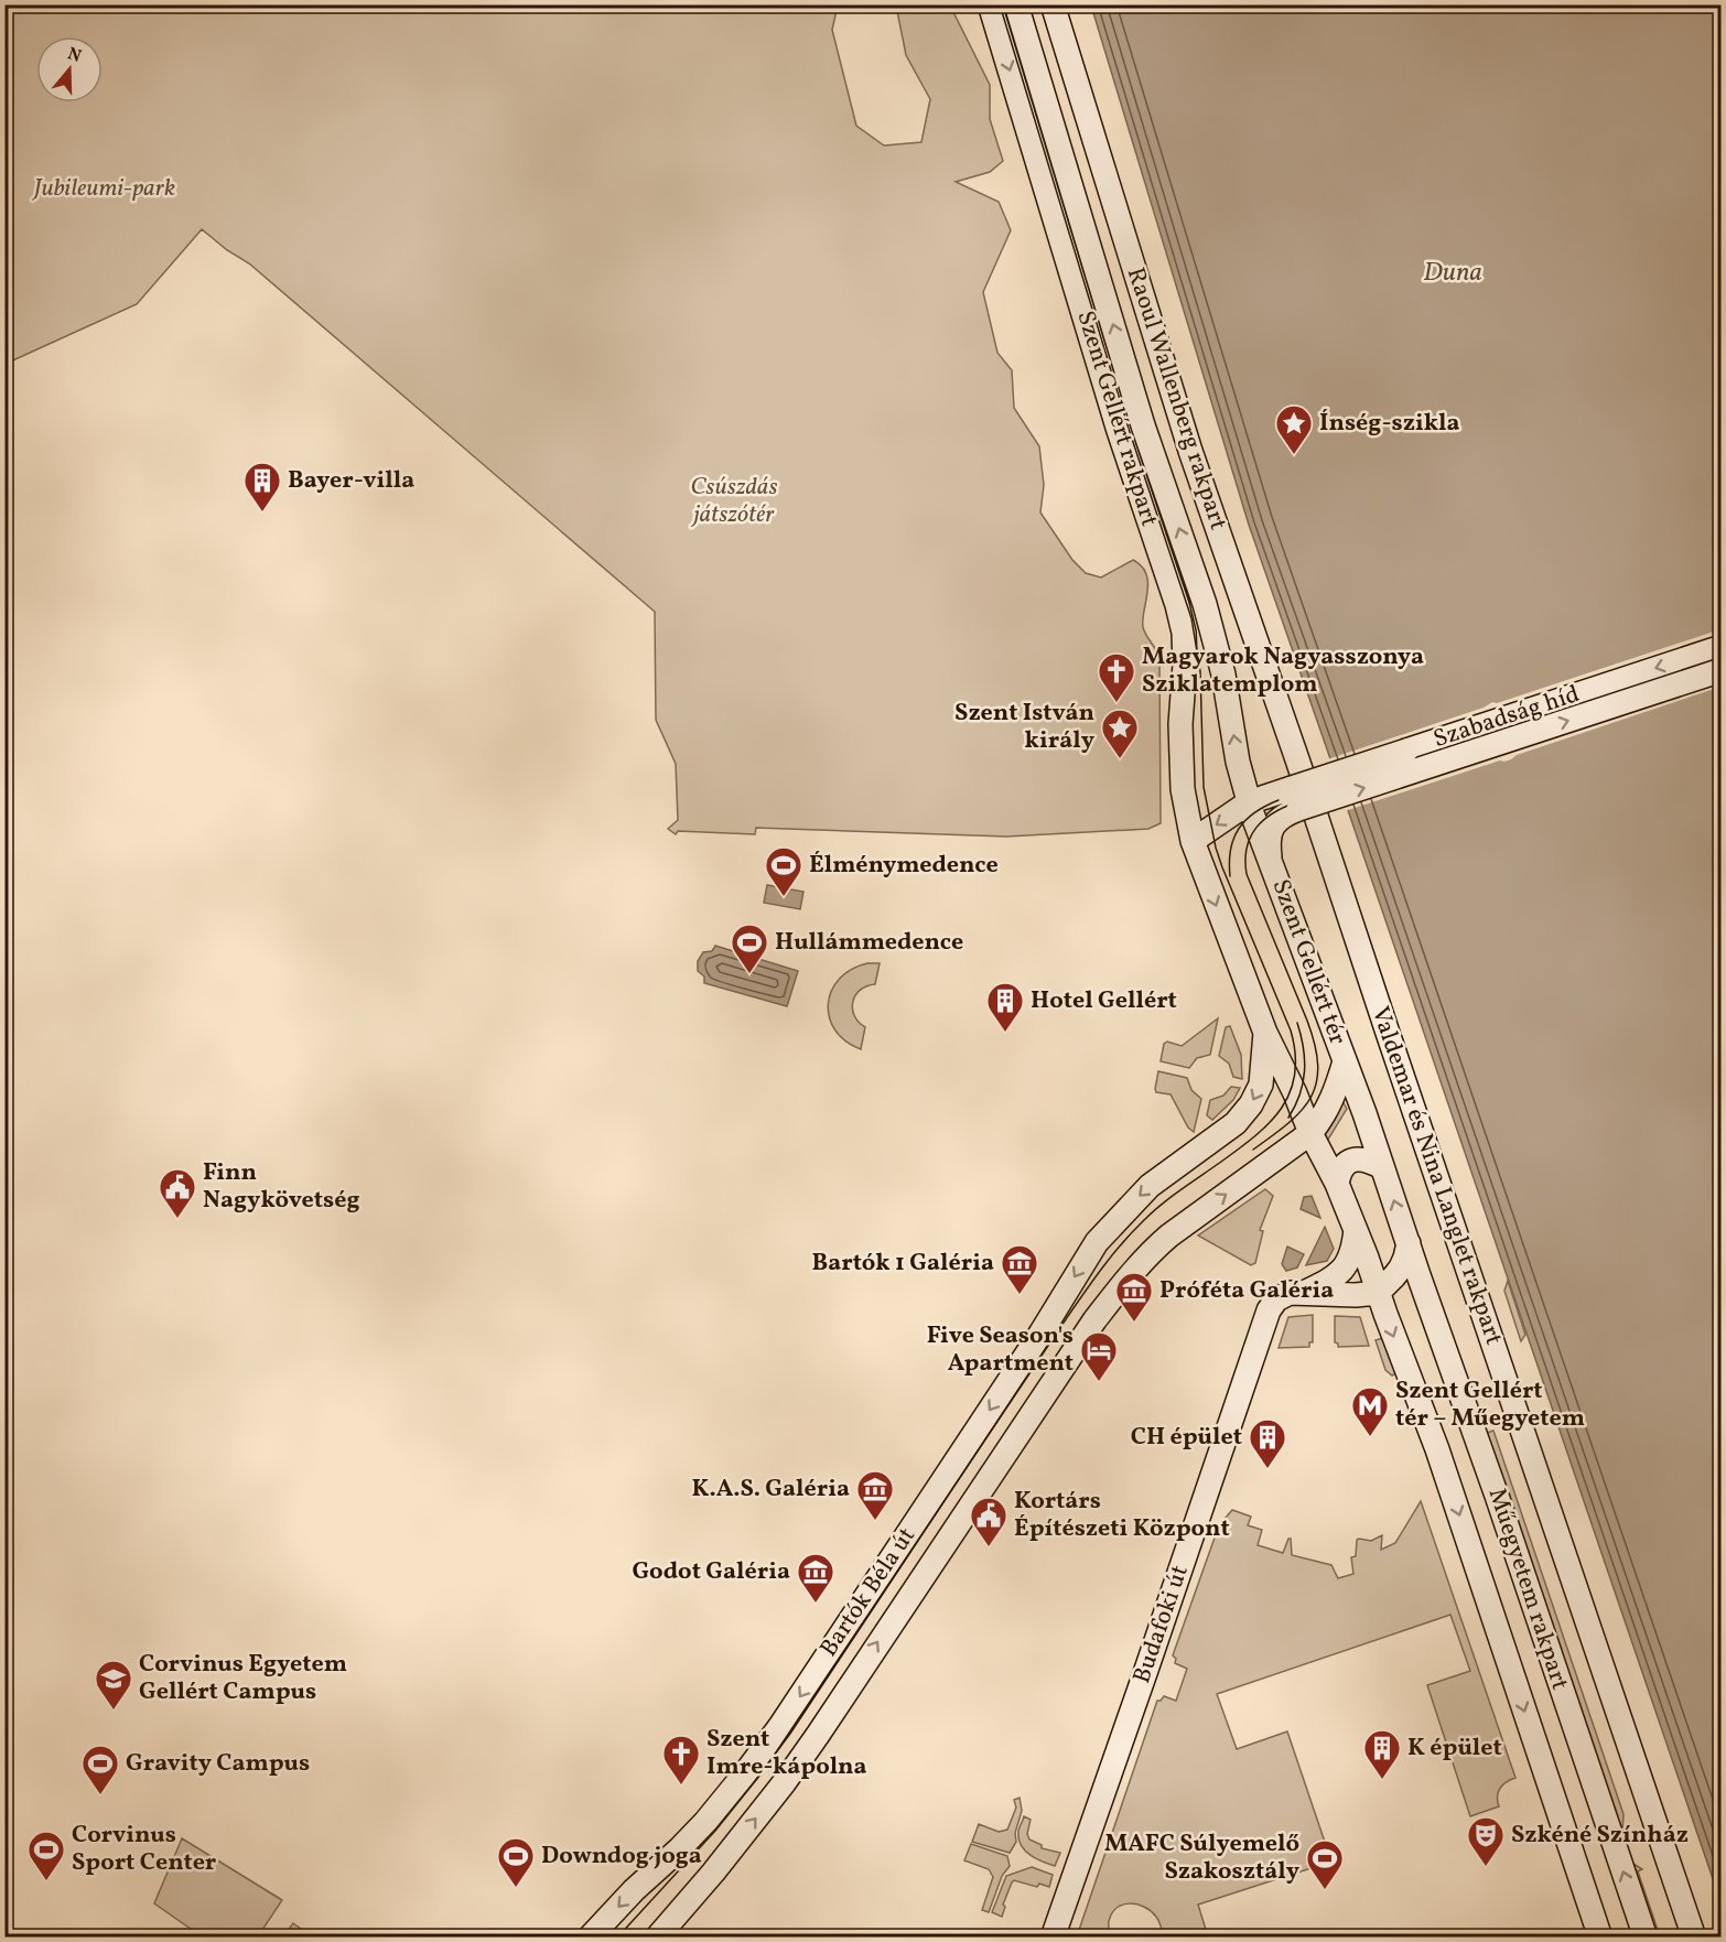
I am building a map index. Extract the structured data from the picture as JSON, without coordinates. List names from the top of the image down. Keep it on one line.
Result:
{"streets":{"main road":["Raoul Wallenberg rakpart","Szent Gellért rakpart","Szabadság híd","Szent Gellért tér","Valdemar és Nina Langlet rakpart","Műegyetem rakpart","Bartók Béla út","Budafoki út"]},"crossings":[["Raoul Wallenberg rakpart","Szabadság híd"],["Raoul Wallenberg rakpart","Szent Gellért tér"],["Raoul Wallenberg rakpart","Valdemar és Nina Langlet rakpart"],["Szent Gellért rakpart","Szent Gellért tér"],["Szabadság híd","Szent Gellért tér"],["Szabadság híd","Valdemar és Nina Langlet rakpart"],["Szent Gellért tér","Valdemar és Nina Langlet rakpart"],["Szent Gellért tér","Műegyetem rakpart"],["Szent Gellért tér","Bartók Béla út"]],"water":["Duna"],"parks":["Jubileumi-park","Csúszdás játszótér"],"places":{"place":["Ínség-szikla","Szent István király"],"building":["Bayer-villa","Hotel Gellért","CH épület","K épület"],"church":["Magyarok Nagyasszonya Sziklatemplom","Szent Imre-kápolna"],"sports":["Élménymedence","Hullámmedence","Gravity Campus","Corvinus Sport Center","Downdog joga","MAFC Súlyemelő Szakosztály"],"public building":["Finn Nagykövetség","Kortárs Építészeti Központ"],"museum":["Bartók 1 Galéria","Próféta Galéria","K.A.S. Galéria","Godot Galéria"],"hotel":["Five Season's Apartment"],"metro station":["Szent Gellért tér – Műegyetem"],"school or university":["Corvinus Egyetem Gellért Campus"],"theatre":["Szkéné Színház"]},"north":"top"}
